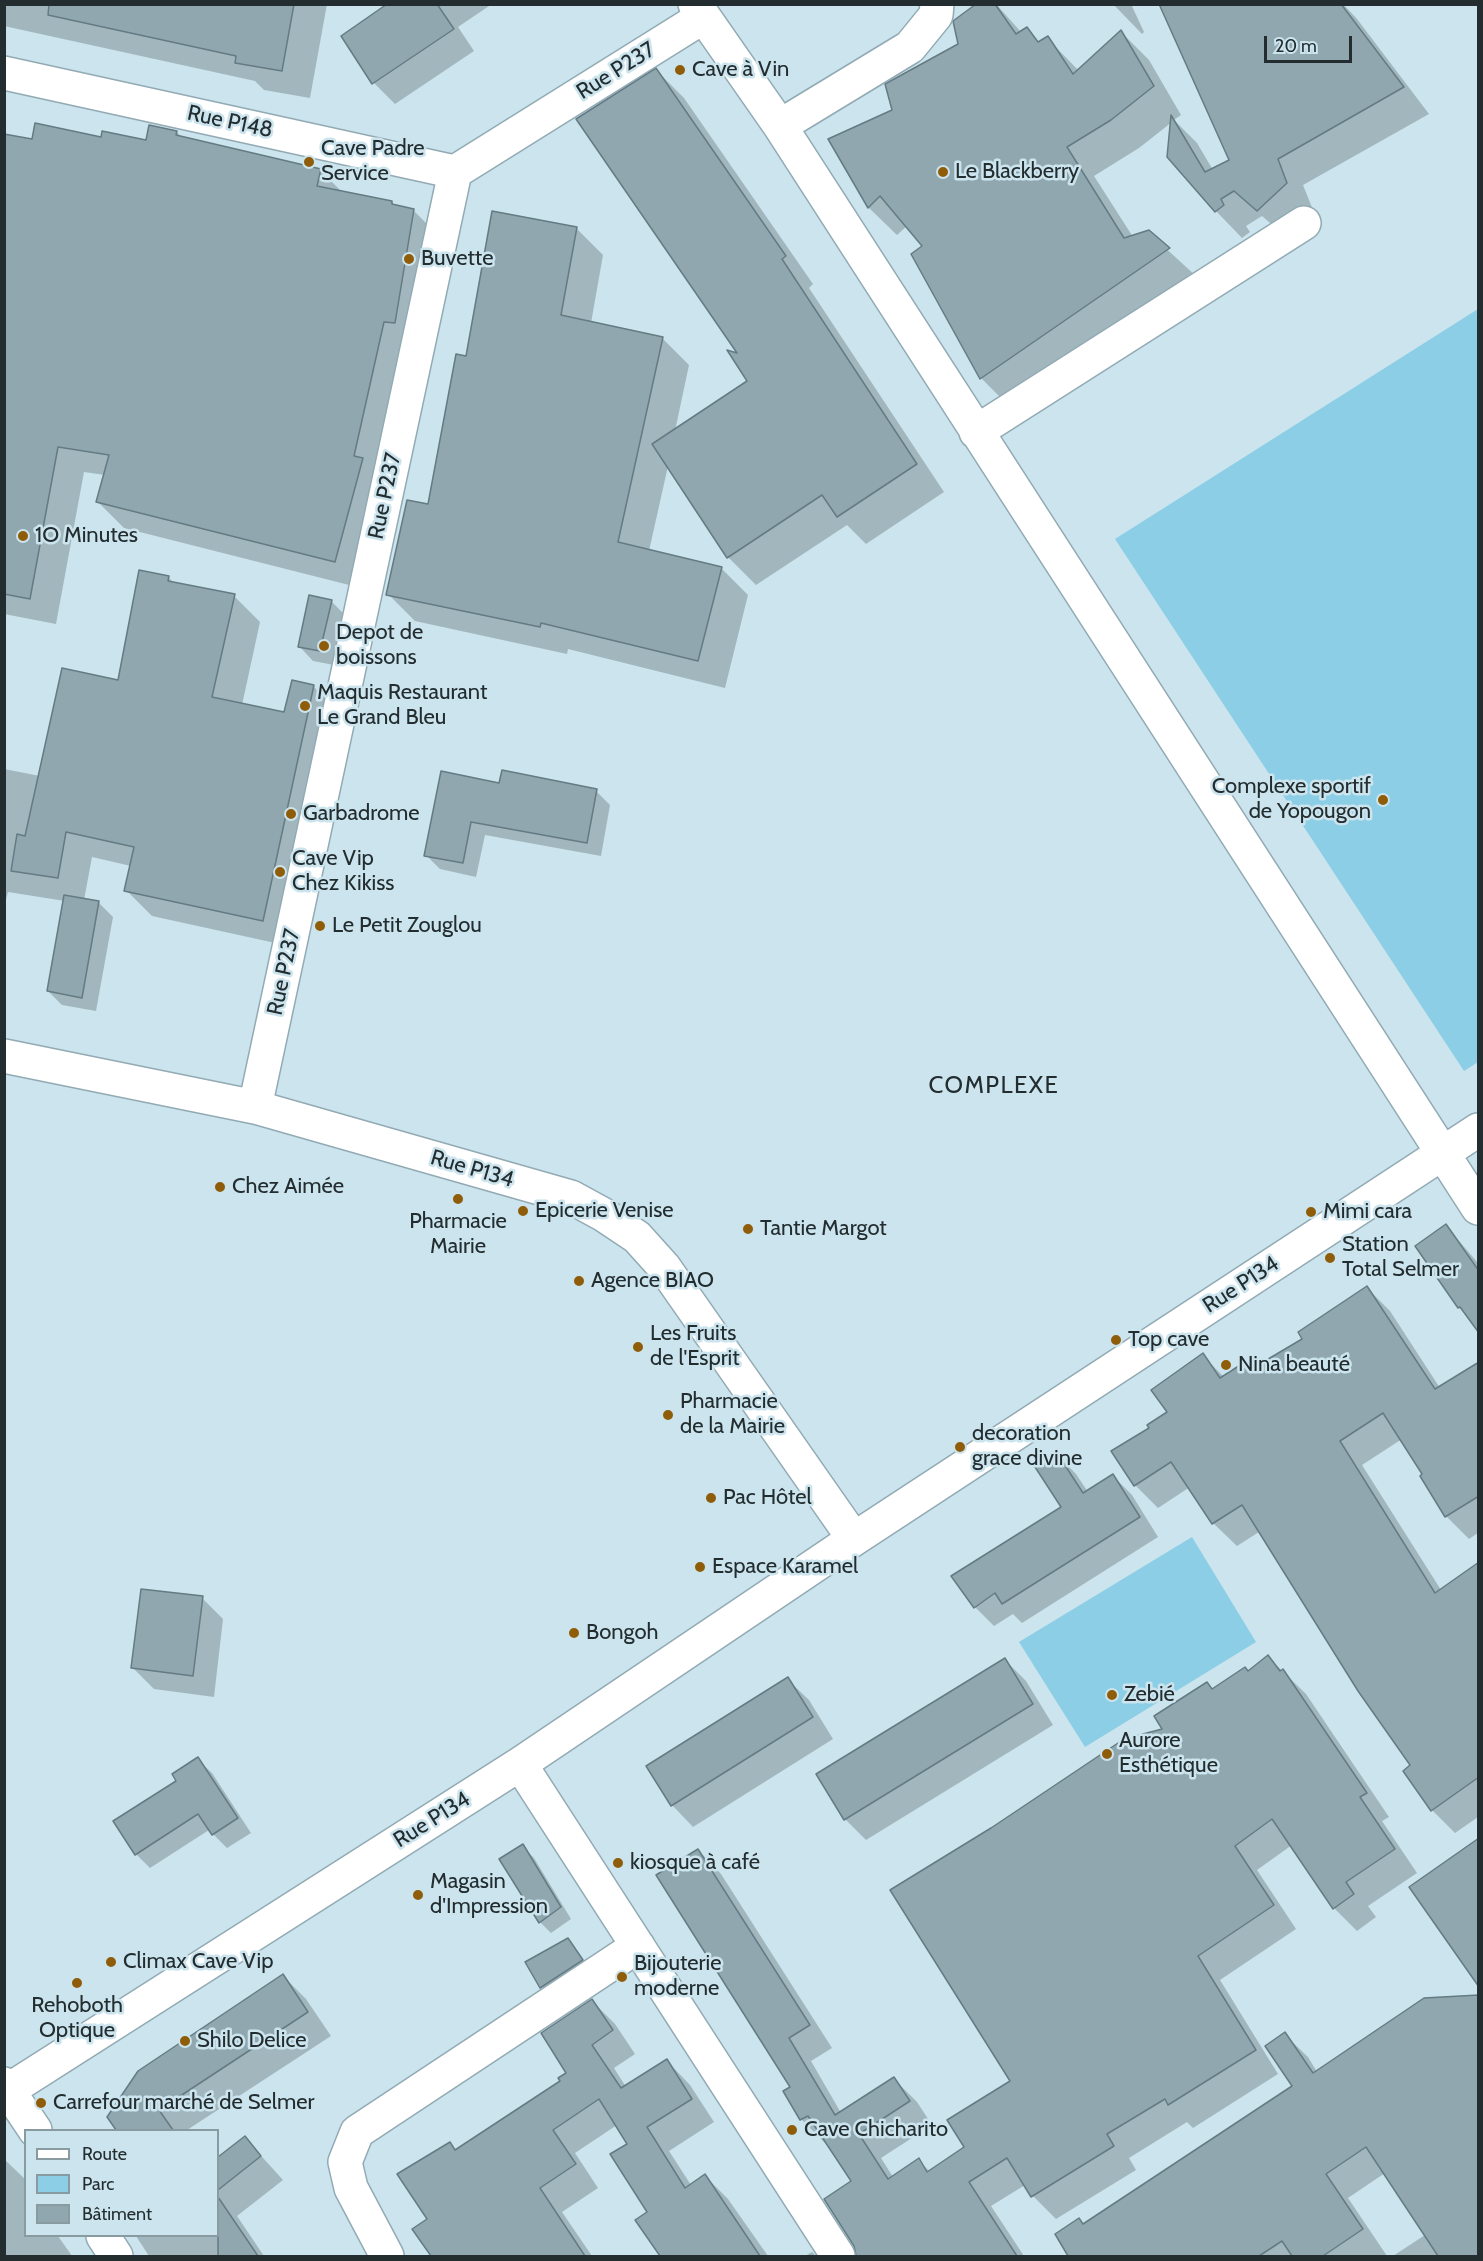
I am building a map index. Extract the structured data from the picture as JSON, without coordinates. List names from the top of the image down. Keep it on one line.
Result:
{"streets":{"street":["Rue P237","Rue P148","Rue P134"]},"crossings":[["Rue P237","Rue P148"],["Rue P237","Rue P134"]],"districts":["COMPLEXE"],"places":["Cave à Vin","Cave Padre Service","Le Blackberry","Buvette","1O Minutes","Depot de boissons","Maquis Restaurant Le Grand Bleu","Complexe sportif de Yopougon","Garbadrome","Cave Vip Chez Kikiss","Le Petit Zouglou","Chez Aimée","Pharmacie Mairie","Epicerie Venise","Mimi cara","Tantie Margot","Station Total Selmer","Agence BIAO","Top cave","Les Fruits de l'Esprit","Nina beauté","Pharmacie de la Mairie","decoration grace divine","Pac Hôtel","Espace Karamel","Bongoh","Zebié","Aurore Esthétique","kiosque à café","Magasin d'Impression","Climax Cave Vip","Bijouterie moderne","Rehoboth Optique","Shilo Delice","Carrefour marché de Selmer","Cave Chicharito"],"legend":["Route","Parc","Bâtiment"],"scale_bar":"20 m"}
